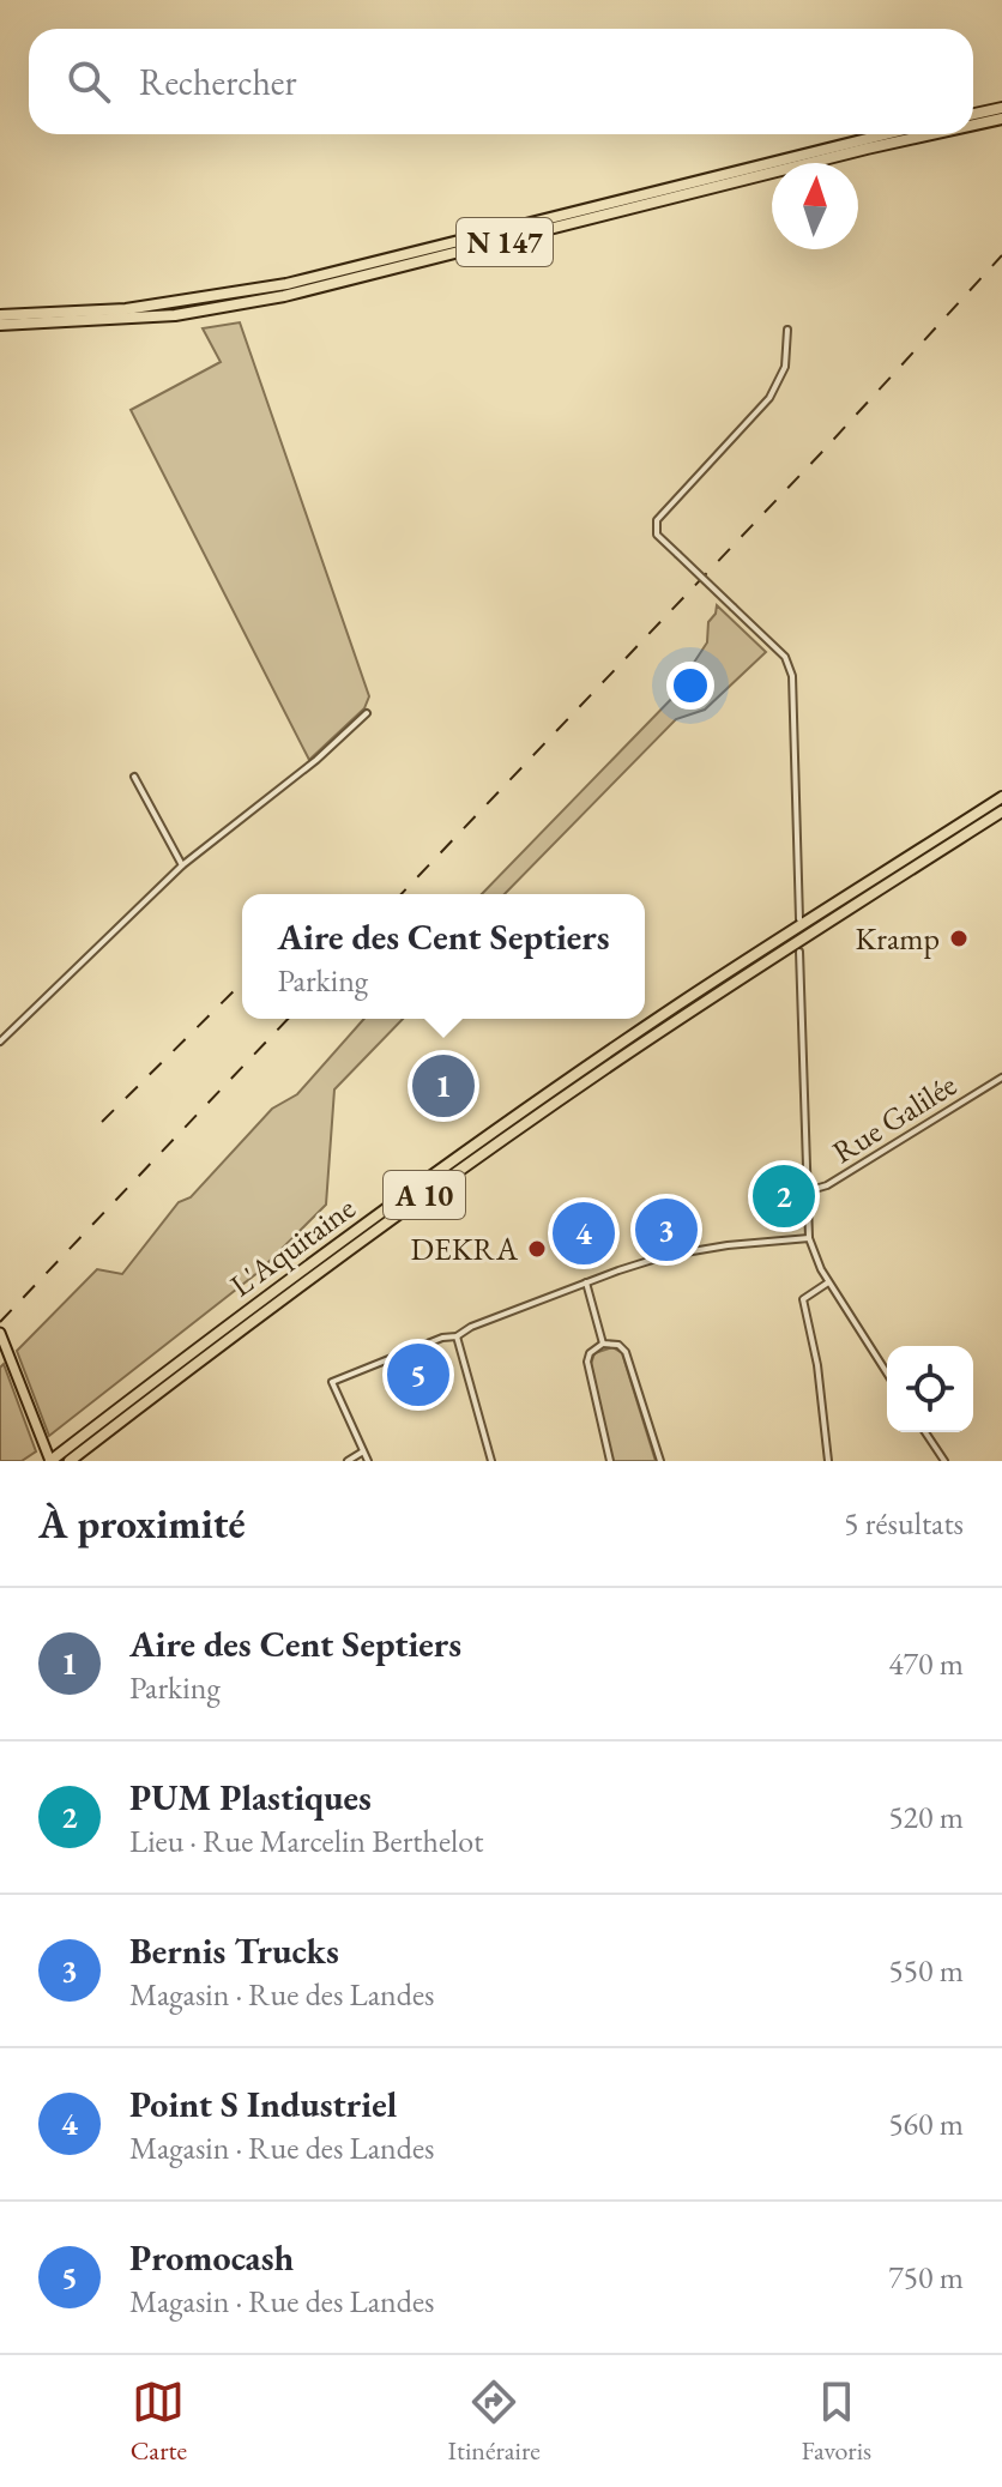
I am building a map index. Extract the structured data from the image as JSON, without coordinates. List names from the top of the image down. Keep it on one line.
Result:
{"streets":{"highway":["N 147","A 10","L'Aquitaine"],"street":["Rue Galilée"]},"places":["Kramp","DEKRA"],"north":"top","page":{"search":"Rechercher","popup":["Aire des Cent Septiers","Parking"],"pins":["1","2","3","4","5"],"heading":["À proximité","5 résultats"],"list":[{"mark":"1","name":"Aire des Cent Septiers","note":"Parking","value":"470 m"},{"mark":"2","name":"PUM Plastiques","note":"Lieu · Rue Marcelin Berthelot","value":"520 m"},{"mark":"3","name":"Bernis Trucks","note":"Magasin · Rue des Landes","value":"550 m"},{"mark":"4","name":"Point S Industriel","note":"Magasin · Rue des Landes","value":"560 m"},{"mark":"5","name":"Promocash","note":"Magasin · Rue des Landes","value":"750 m"}],"nav":["Carte","Itinéraire","Favoris"]}}
